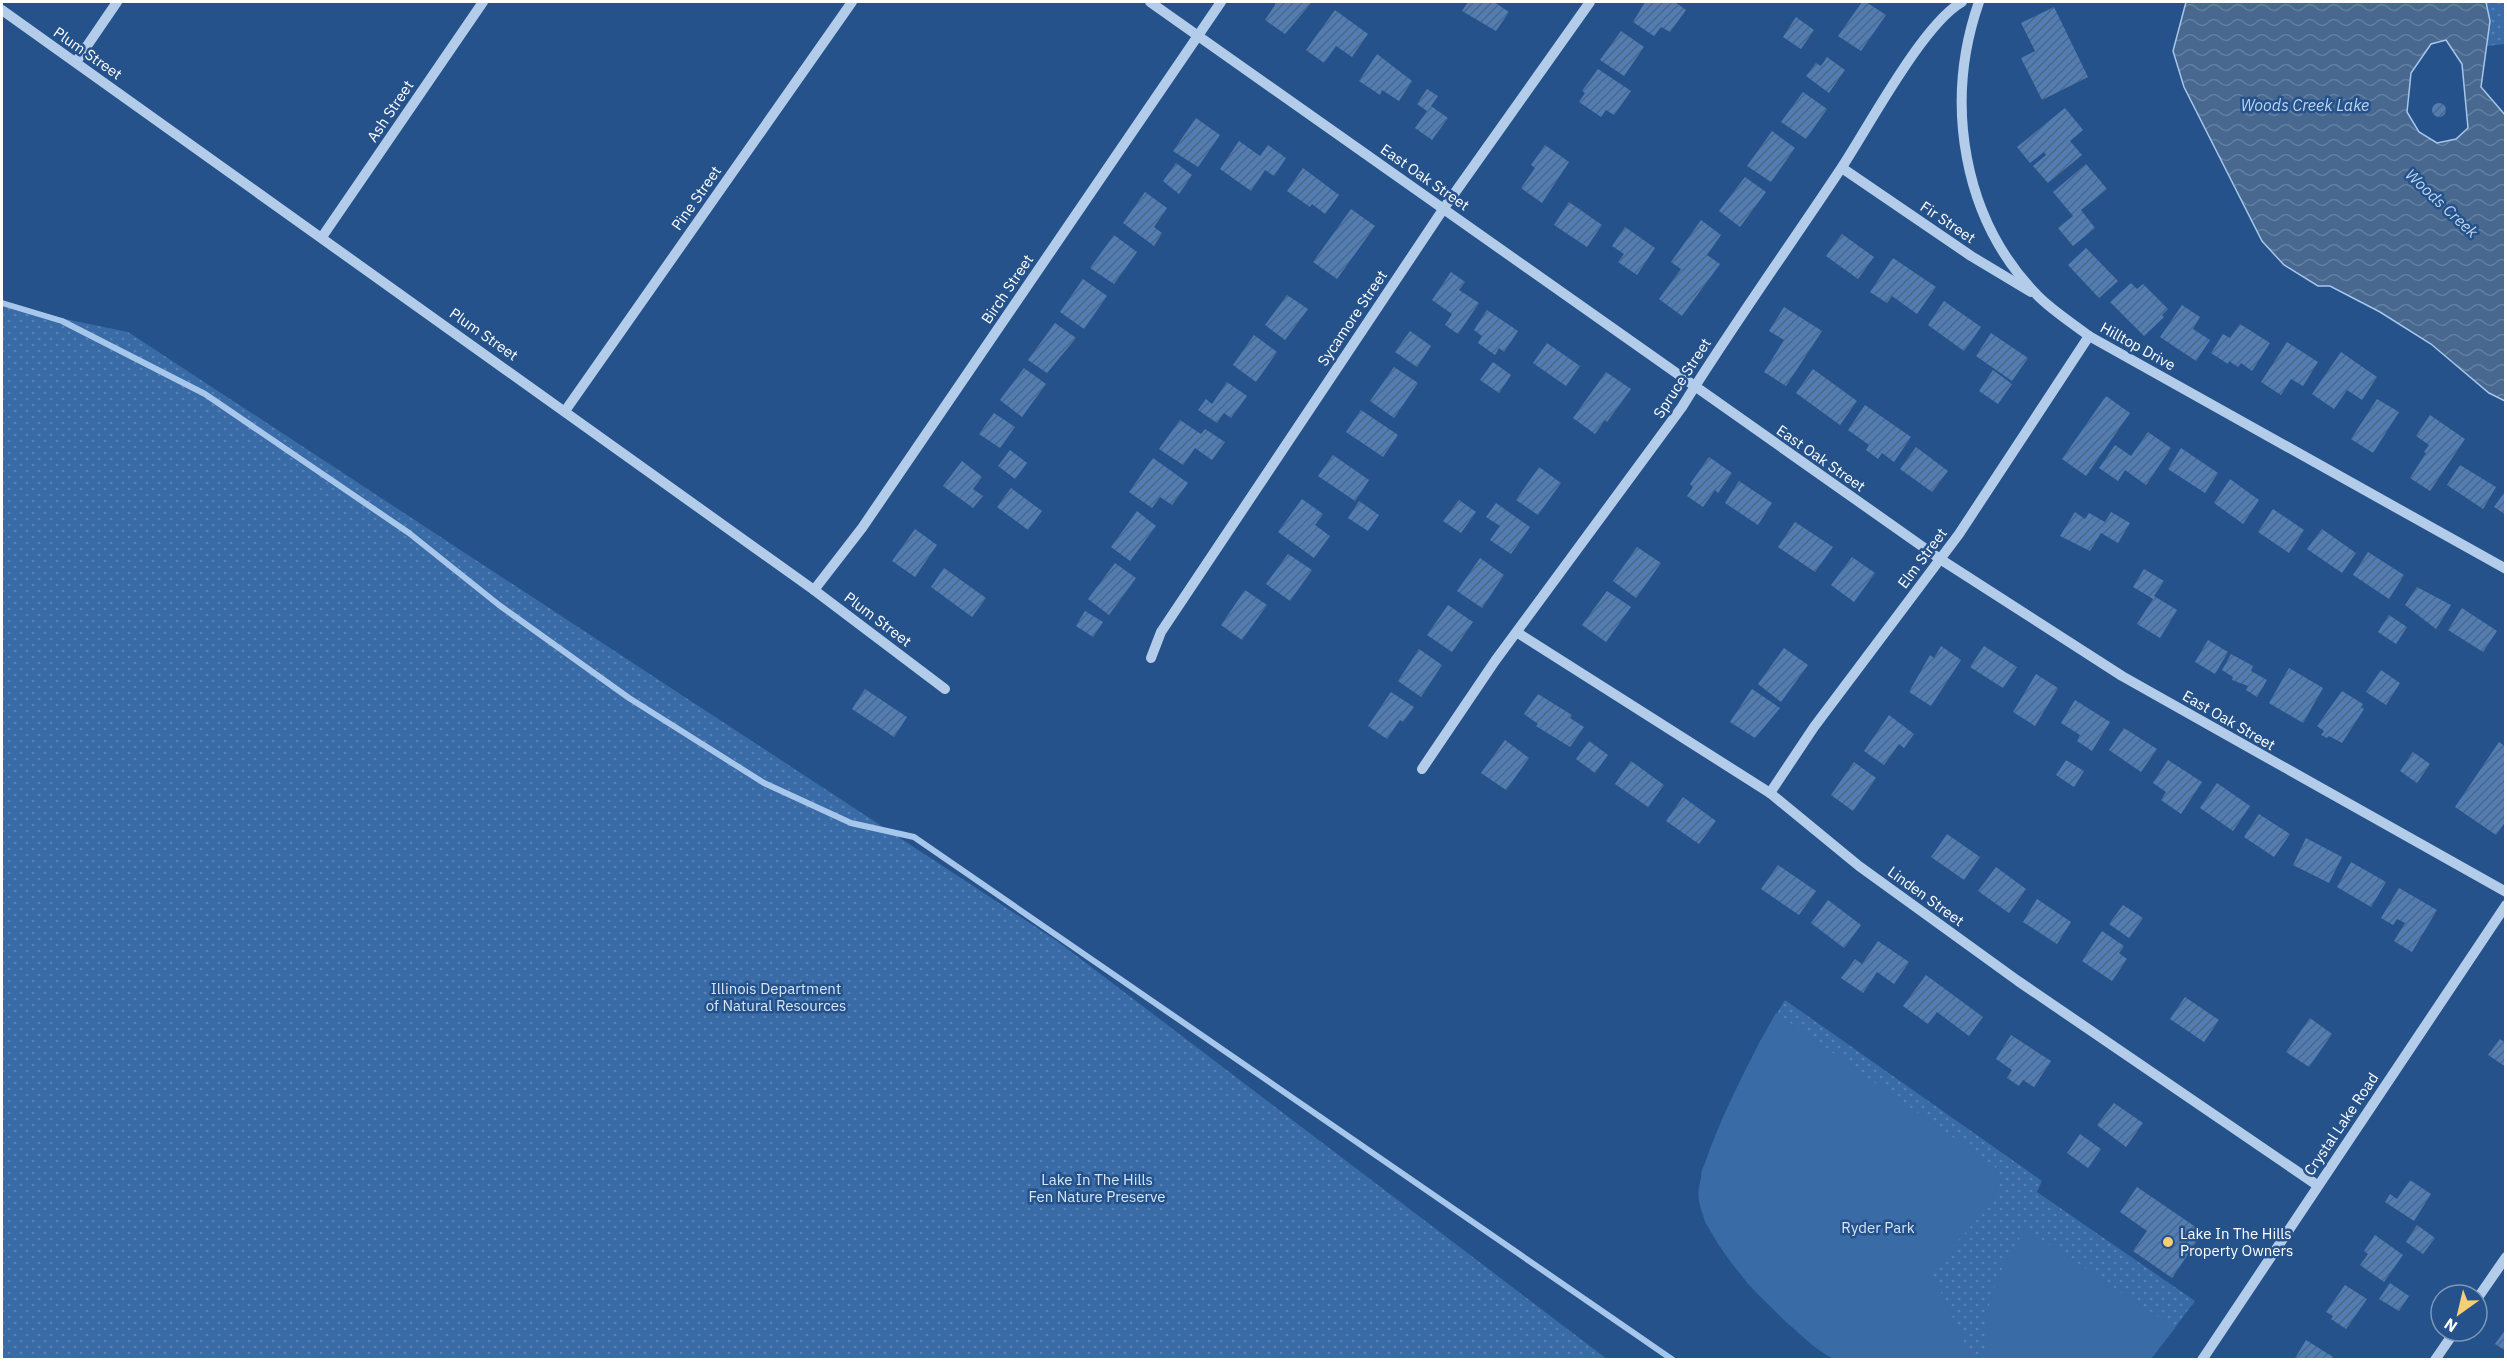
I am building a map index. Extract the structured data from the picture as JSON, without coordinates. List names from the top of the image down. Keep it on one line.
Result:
{"streets":{"street":["Plum Street","Ash Street","East Oak Street","Pine Street","Fir Street","Birch Street","Sycamore Street","Hilltop Drive","Spruce Street","Elm Street","Linden Street","Crystal Lake Road"]},"crossings":[["Plum Street","Ash Street"],["Plum Street","Pine Street"],["Plum Street","Birch Street"],["East Oak Street","Birch Street"],["East Oak Street","Sycamore Street"],["East Oak Street","Spruce Street"],["East Oak Street","Elm Street"],["Fir Street","Hilltop Drive"],["Fir Street","Spruce Street"],["Hilltop Drive","Elm Street"],["Spruce Street","Linden Street"],["Elm Street","Linden Street"],["Linden Street","Crystal Lake Road"]],"water":["Woods Creek Lake","Woods Creek"],"parks":["Illinois Department of Natural Resources","Lake In The Hills Fen Nature Preserve","Ryder Park"],"places":["Lake In The Hills Property Owners"],"north":"bottom left"}
